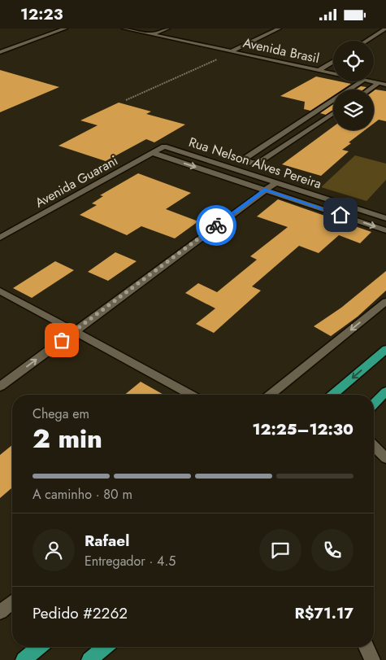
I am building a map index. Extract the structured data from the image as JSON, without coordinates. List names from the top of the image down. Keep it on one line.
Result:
{"streets":{"street":["Avenida Brasil","Rua Nelson Alves Pereira","Avenida Guarani"]},"crossings":[["Rua Nelson Alves Pereira","Avenida Guarani"]],"page":{"status":"12:23","heading":["2 min","Chega em","12:25–12:30"],"panel":["Rafael","Entregador · 4.5","Pedido #2262","R$71.17"],"bar":"A caminho · 80 m"}}
